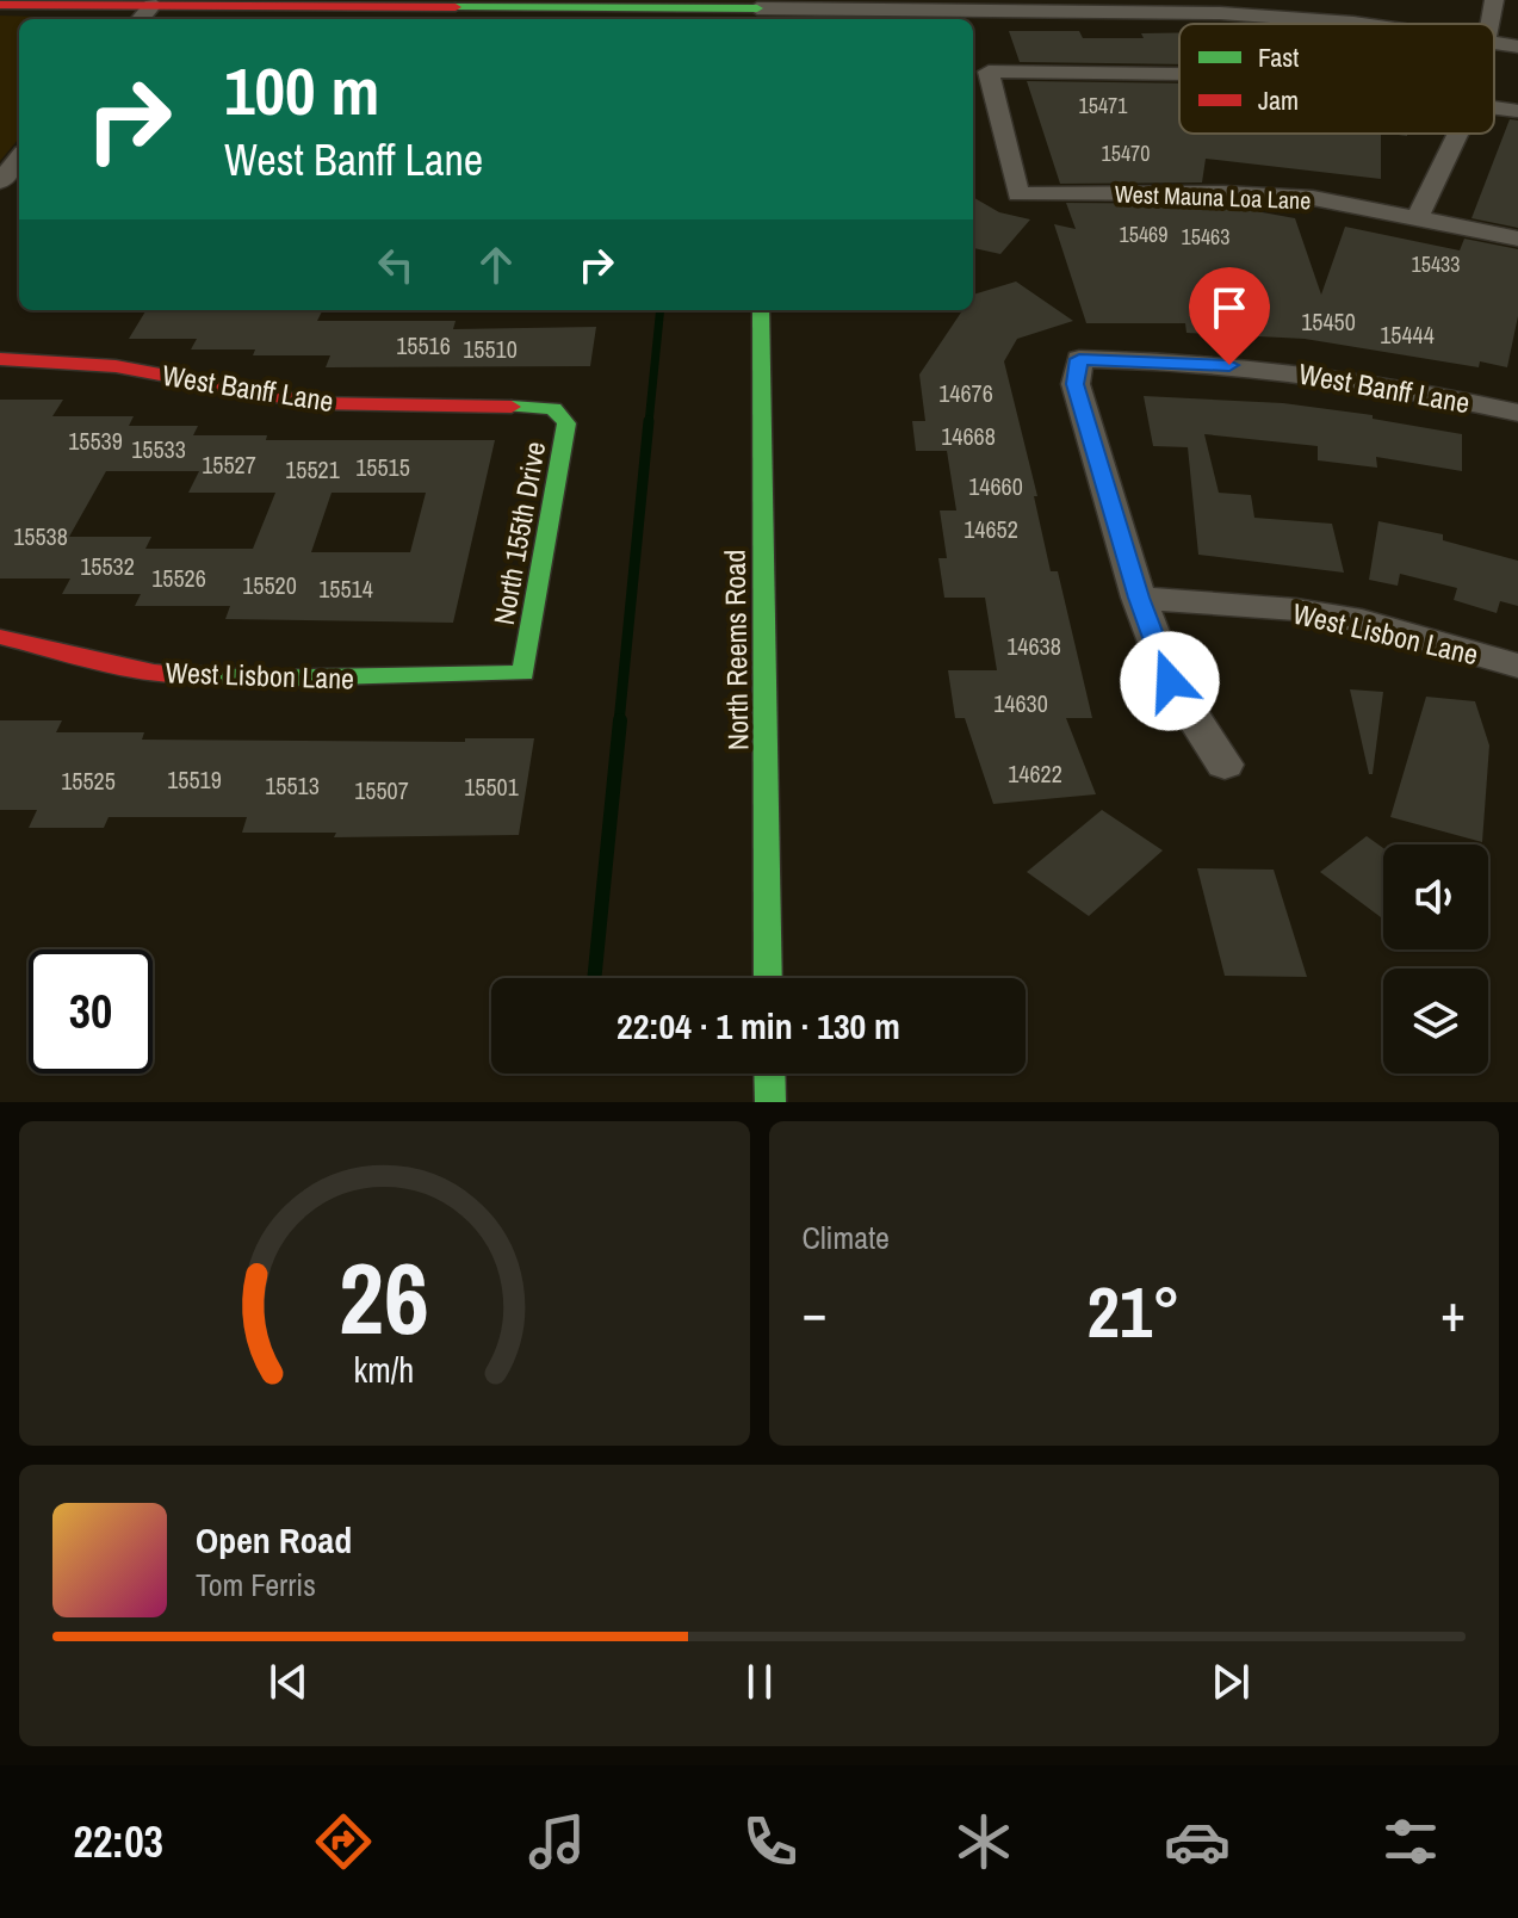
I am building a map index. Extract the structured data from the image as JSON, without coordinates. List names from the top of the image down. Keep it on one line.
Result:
{"streets":{"street":["West Mauna Loa Lane","West Banff Lane","North 155th Drive","West Lisbon Lane","North Reems Road"]},"crossings":[["West Banff Lane","North 155th Drive"],["West Banff Lane","West Lisbon Lane"],["North 155th Drive","West Lisbon Lane"]],"house_numbers":["15471","15470","15469","15463","15433","15450","15444","15516","15510","14676","14668","15539","15533","15527","15515","15521","14660","14652","15538","15532","15526","15520","15514","14638","14630","14622","15519","15525","15513","15501","15507"],"legend":["Fast","Jam"],"page":{"turn":["100 m","West Banff Lane"],"limit":"30","trip":"22:04 · 1 min · 130 m","tile":"Climate","heat":["−","21°","+"],"song":["Open Road","Tom Ferris"],"tabs":"22:03","gauge":["26","km/h"]}}
